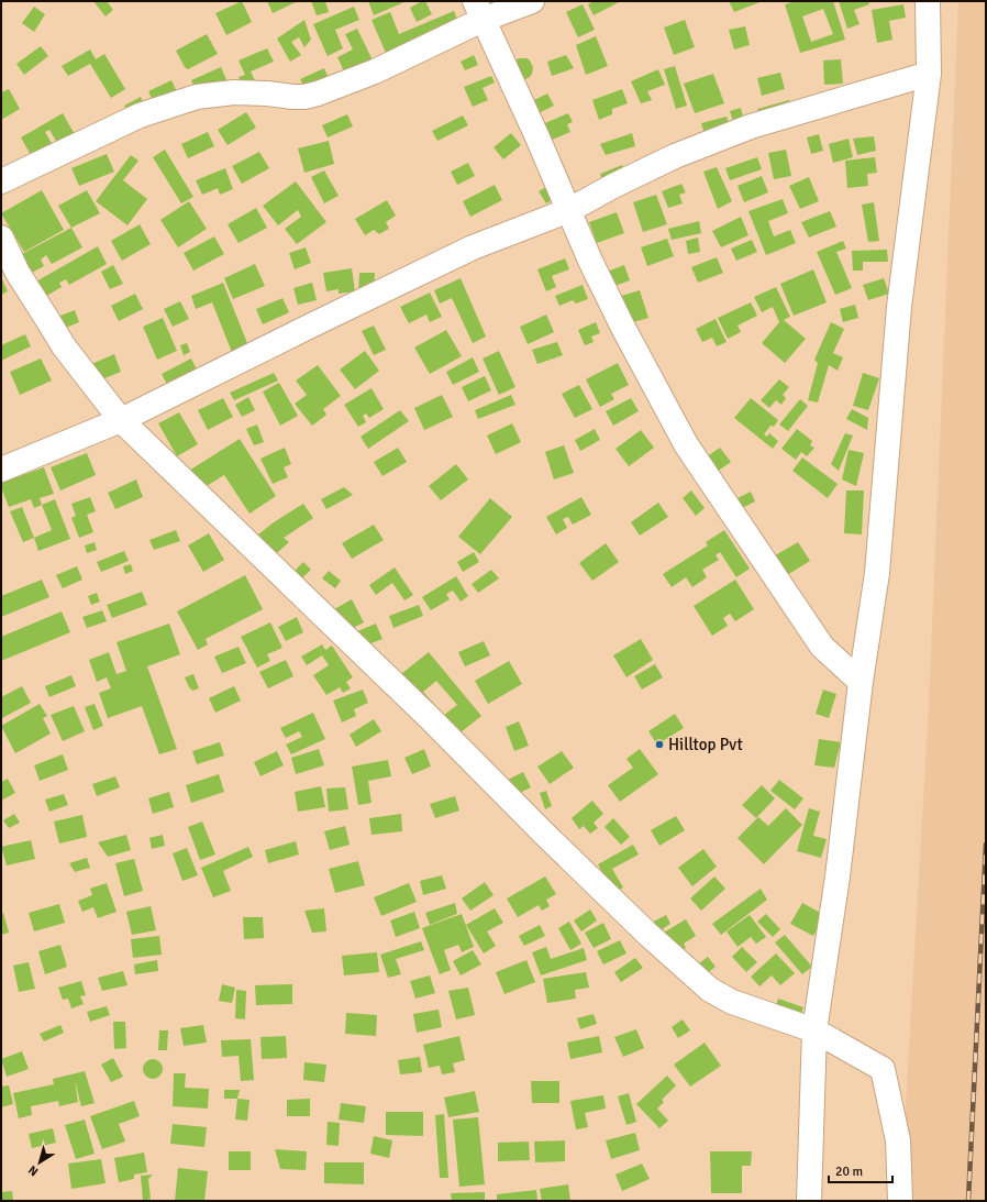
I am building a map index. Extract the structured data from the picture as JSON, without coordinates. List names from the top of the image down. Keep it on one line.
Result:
{"places":["Hilltop Pvt"],"scale_bar":"20 m","north":"bottom left"}
